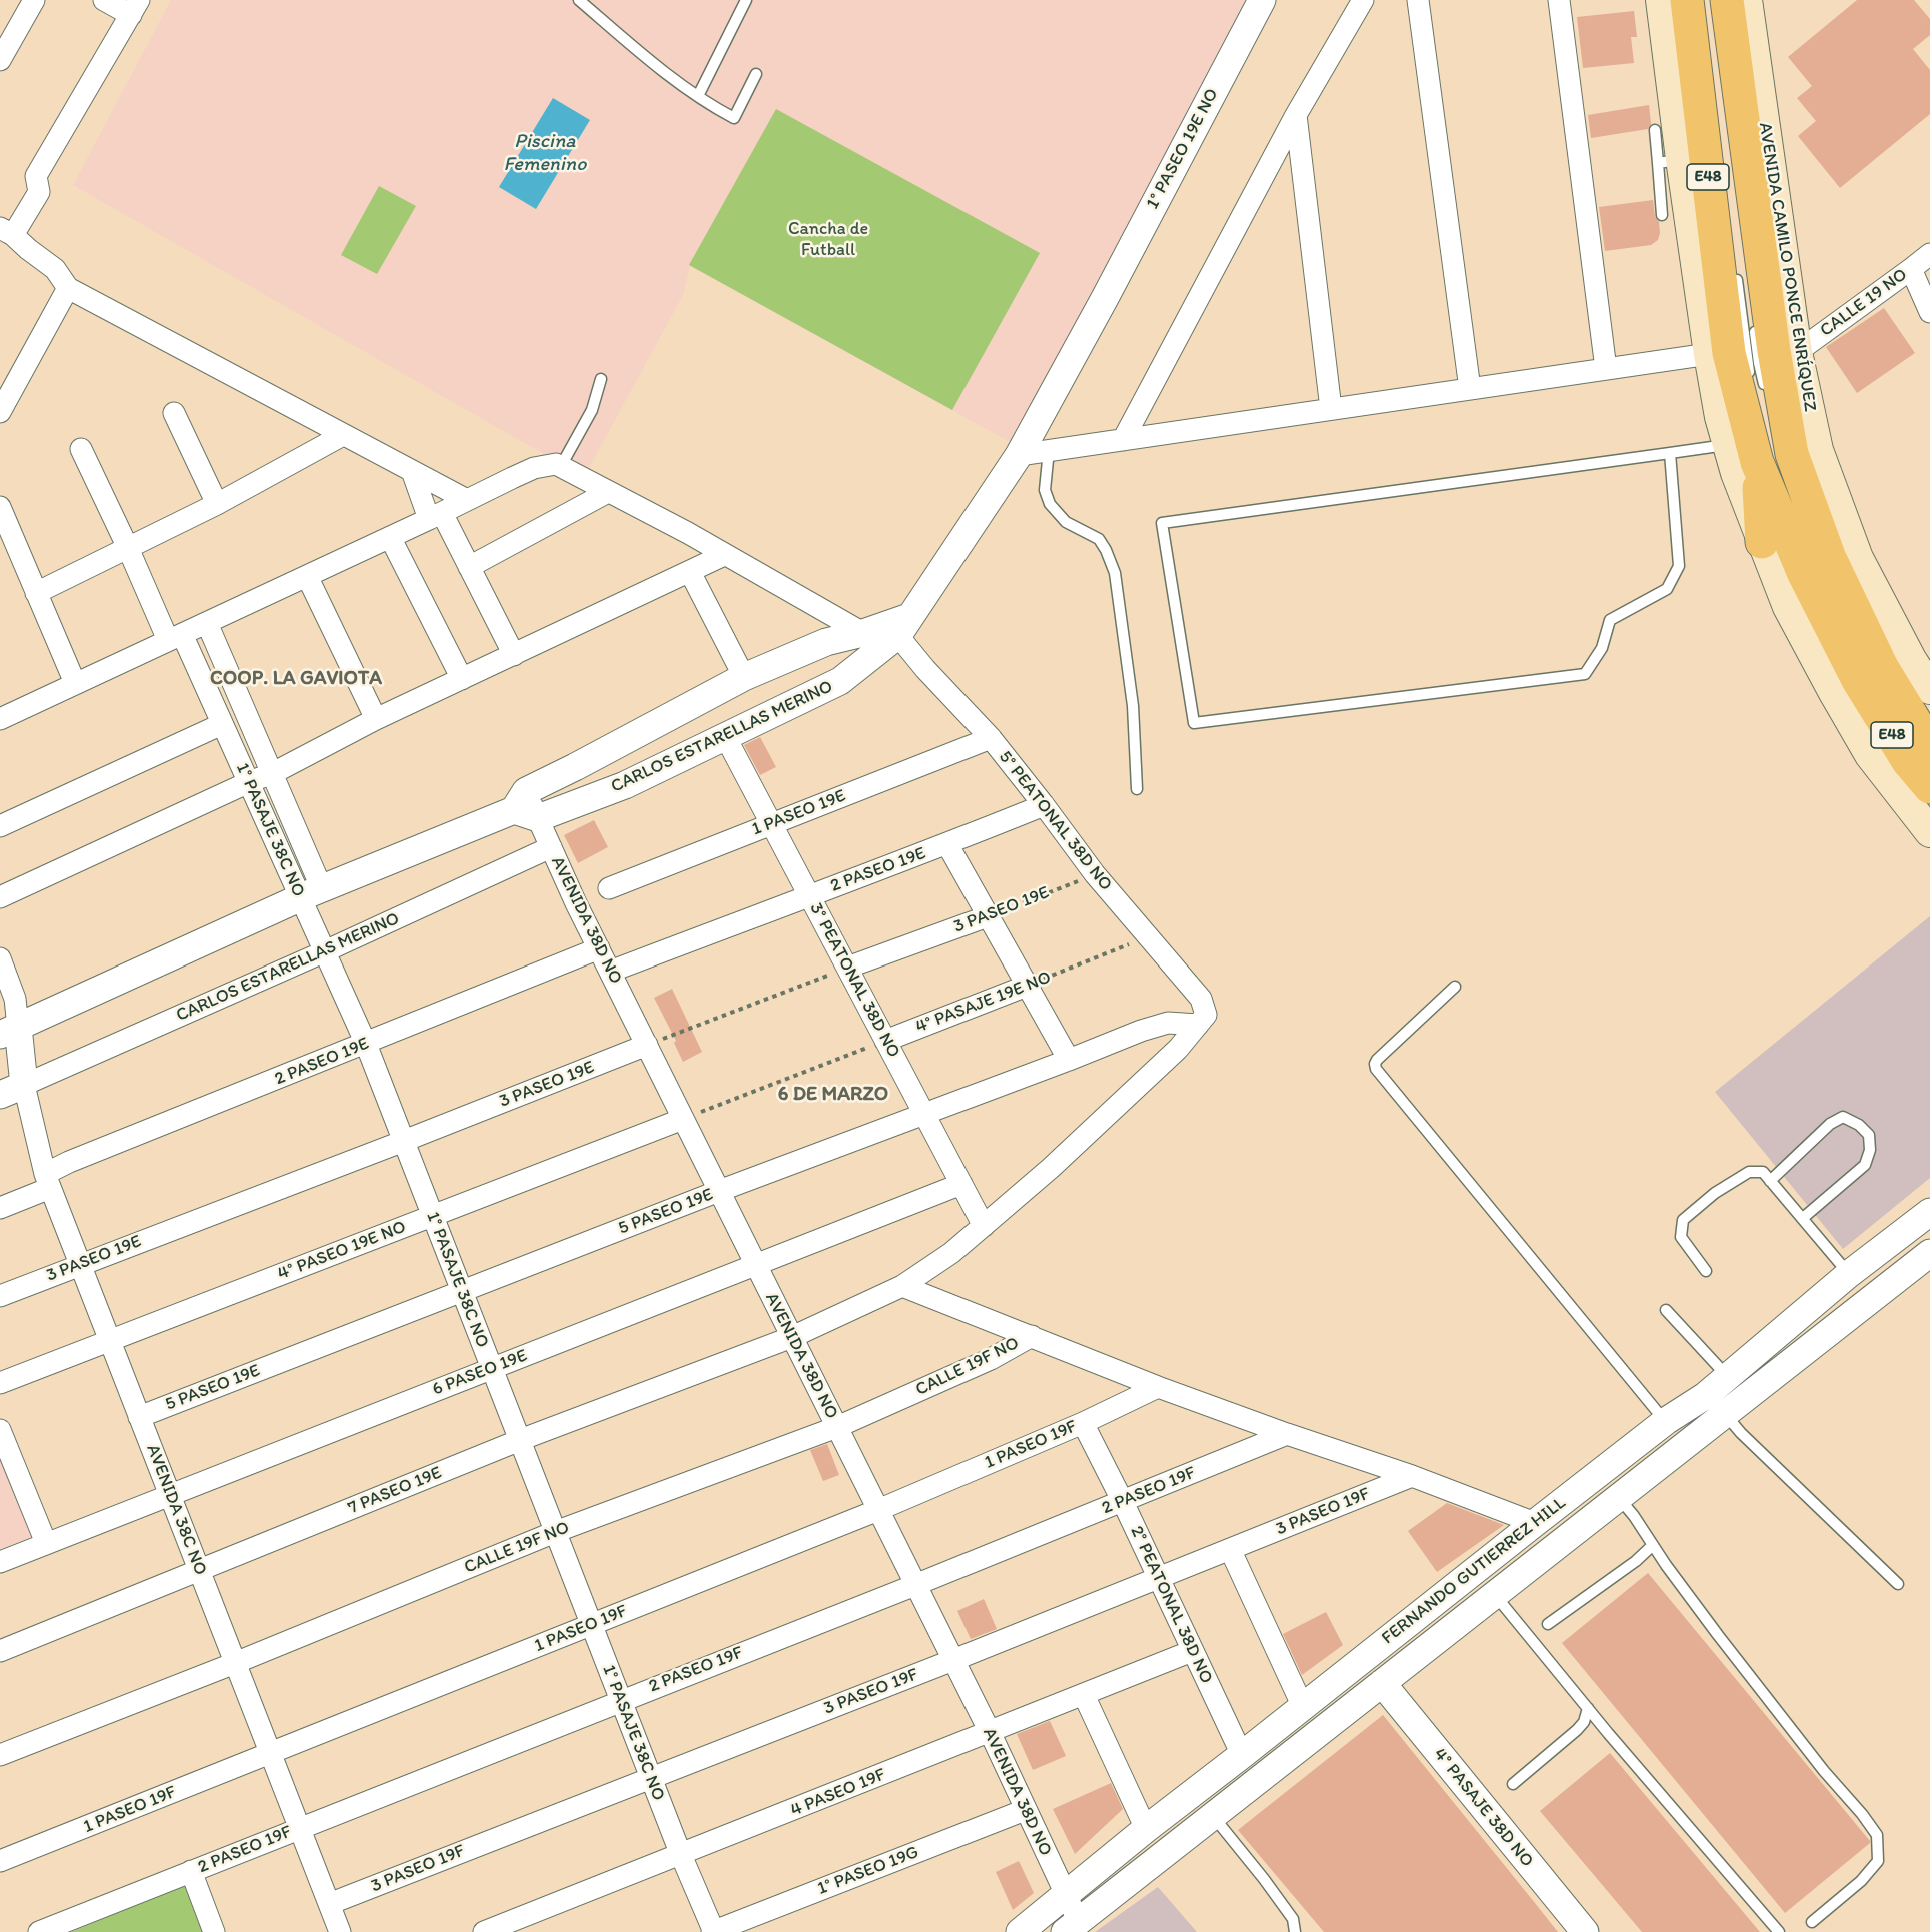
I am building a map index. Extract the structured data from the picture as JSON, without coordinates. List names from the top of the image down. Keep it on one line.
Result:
{"streets":{"main road":["E48","AVENIDA CAMILO PONCE ENRÍQUEZ"],"street":["1° PASEO 19E NO","CALLE 19 NO","CARLOS ESTARELLAS MERINO","1 PASEO 19E","5° PEATONAL 38D NO","1° PASAJE 38C NO","2 PASEO 19E","3 PASEO 19E","AVENIDA 38D NO","3° PEATONAL 38D NO","4° PASAJE 19E NO","5 PASEO 19E","4° PASEO 19E NO","CALLE 19F NO","6 PASEO 19E","1 PASEO 19F","7 PASEO 19E","2 PASEO 19F","AVENIDA 38C NO","3 PASEO 19F","FERNANDO GUTIERREZ HILL","2° PEATONAL 38D NO","4 PASEO 19F","4° PASAJE 38D NO","1° PASEO 19G"]},"crossings":[["1° PASEO 19E NO","CARLOS ESTARELLAS MERINO"],["AVENIDA CAMILO PONCE ENRÍQUEZ","CALLE 19 NO"],["CARLOS ESTARELLAS MERINO","5° PEATONAL 38D NO"],["CARLOS ESTARELLAS MERINO","1° PASAJE 38C NO"],["CARLOS ESTARELLAS MERINO","AVENIDA 38D NO"],["CARLOS ESTARELLAS MERINO","3° PEATONAL 38D NO"],["CARLOS ESTARELLAS MERINO","AVENIDA 38C NO"],["1 PASEO 19E","5° PEATONAL 38D NO"],["1 PASEO 19E","3° PEATONAL 38D NO"],["5° PEATONAL 38D NO","2 PASEO 19E"],["5° PEATONAL 38D NO","3 PASEO 19E"],["5° PEATONAL 38D NO","4° PASAJE 19E NO"],["5° PEATONAL 38D NO","5 PASEO 19E"],["5° PEATONAL 38D NO","7 PASEO 19E"],["1° PASAJE 38C NO","2 PASEO 19E"],["1° PASAJE 38C NO","3 PASEO 19E"],["1° PASAJE 38C NO","5 PASEO 19E"],["1° PASAJE 38C NO","4° PASEO 19E NO"],["1° PASAJE 38C NO","CALLE 19F NO"],["1° PASAJE 38C NO","6 PASEO 19E"],["1° PASAJE 38C NO","1 PASEO 19F"],["1° PASAJE 38C NO","7 PASEO 19E"],["1° PASAJE 38C NO","2 PASEO 19F"],["1° PASAJE 38C NO","3 PASEO 19F"],["1° PASAJE 38C NO","4 PASEO 19F"],["1° PASAJE 38C NO","1° PASEO 19G"],["2 PASEO 19E","AVENIDA 38D NO"],["2 PASEO 19E","3° PEATONAL 38D NO"],["2 PASEO 19E","AVENIDA 38C NO"],["3 PASEO 19E","AVENIDA 38D NO"],["3 PASEO 19E","3° PEATONAL 38D NO"],["3 PASEO 19E","AVENIDA 38C NO"],["AVENIDA 38D NO","5 PASEO 19E"],["AVENIDA 38D NO","4° PASEO 19E NO"],["AVENIDA 38D NO","CALLE 19F NO"],["AVENIDA 38D NO","6 PASEO 19E"],["AVENIDA 38D NO","1 PASEO 19F"],["AVENIDA 38D NO","7 PASEO 19E"],["AVENIDA 38D NO","2 PASEO 19F"],["AVENIDA 38D NO","3 PASEO 19F"],["AVENIDA 38D NO","FERNANDO GUTIERREZ HILL"],["AVENIDA 38D NO","4 PASEO 19F"],["AVENIDA 38D NO","1° PASEO 19G"],["3° PEATONAL 38D NO","4° PASAJE 19E NO"],["3° PEATONAL 38D NO","5 PASEO 19E"],["3° PEATONAL 38D NO","6 PASEO 19E"],["3° PEATONAL 38D NO","7 PASEO 19E"],["5 PASEO 19E","7 PASEO 19E"],["5 PASEO 19E","AVENIDA 38C NO"],["4° PASEO 19E NO","AVENIDA 38C NO"],["CALLE 19F NO","AVENIDA 38C NO"],["6 PASEO 19E","AVENIDA 38C NO"],["1 PASEO 19F","AVENIDA 38C NO"],["1 PASEO 19F","2° PEATONAL 38D NO"],["7 PASEO 19E","AVENIDA 38C NO"],["2 PASEO 19F","AVENIDA 38C NO"],["2 PASEO 19F","2° PEATONAL 38D NO"],["AVENIDA 38C NO","3 PASEO 19F"],["3 PASEO 19F","2° PEATONAL 38D NO"],["FERNANDO GUTIERREZ HILL","2° PEATONAL 38D NO"],["FERNANDO GUTIERREZ HILL","4° PASAJE 38D NO"],["2° PEATONAL 38D NO","4 PASEO 19F"]],"districts":["COOP. LA GAVIOTA","6 DE MARZO"],"water":["Piscina Femenino"],"parks":["Cancha de Futball"]}
